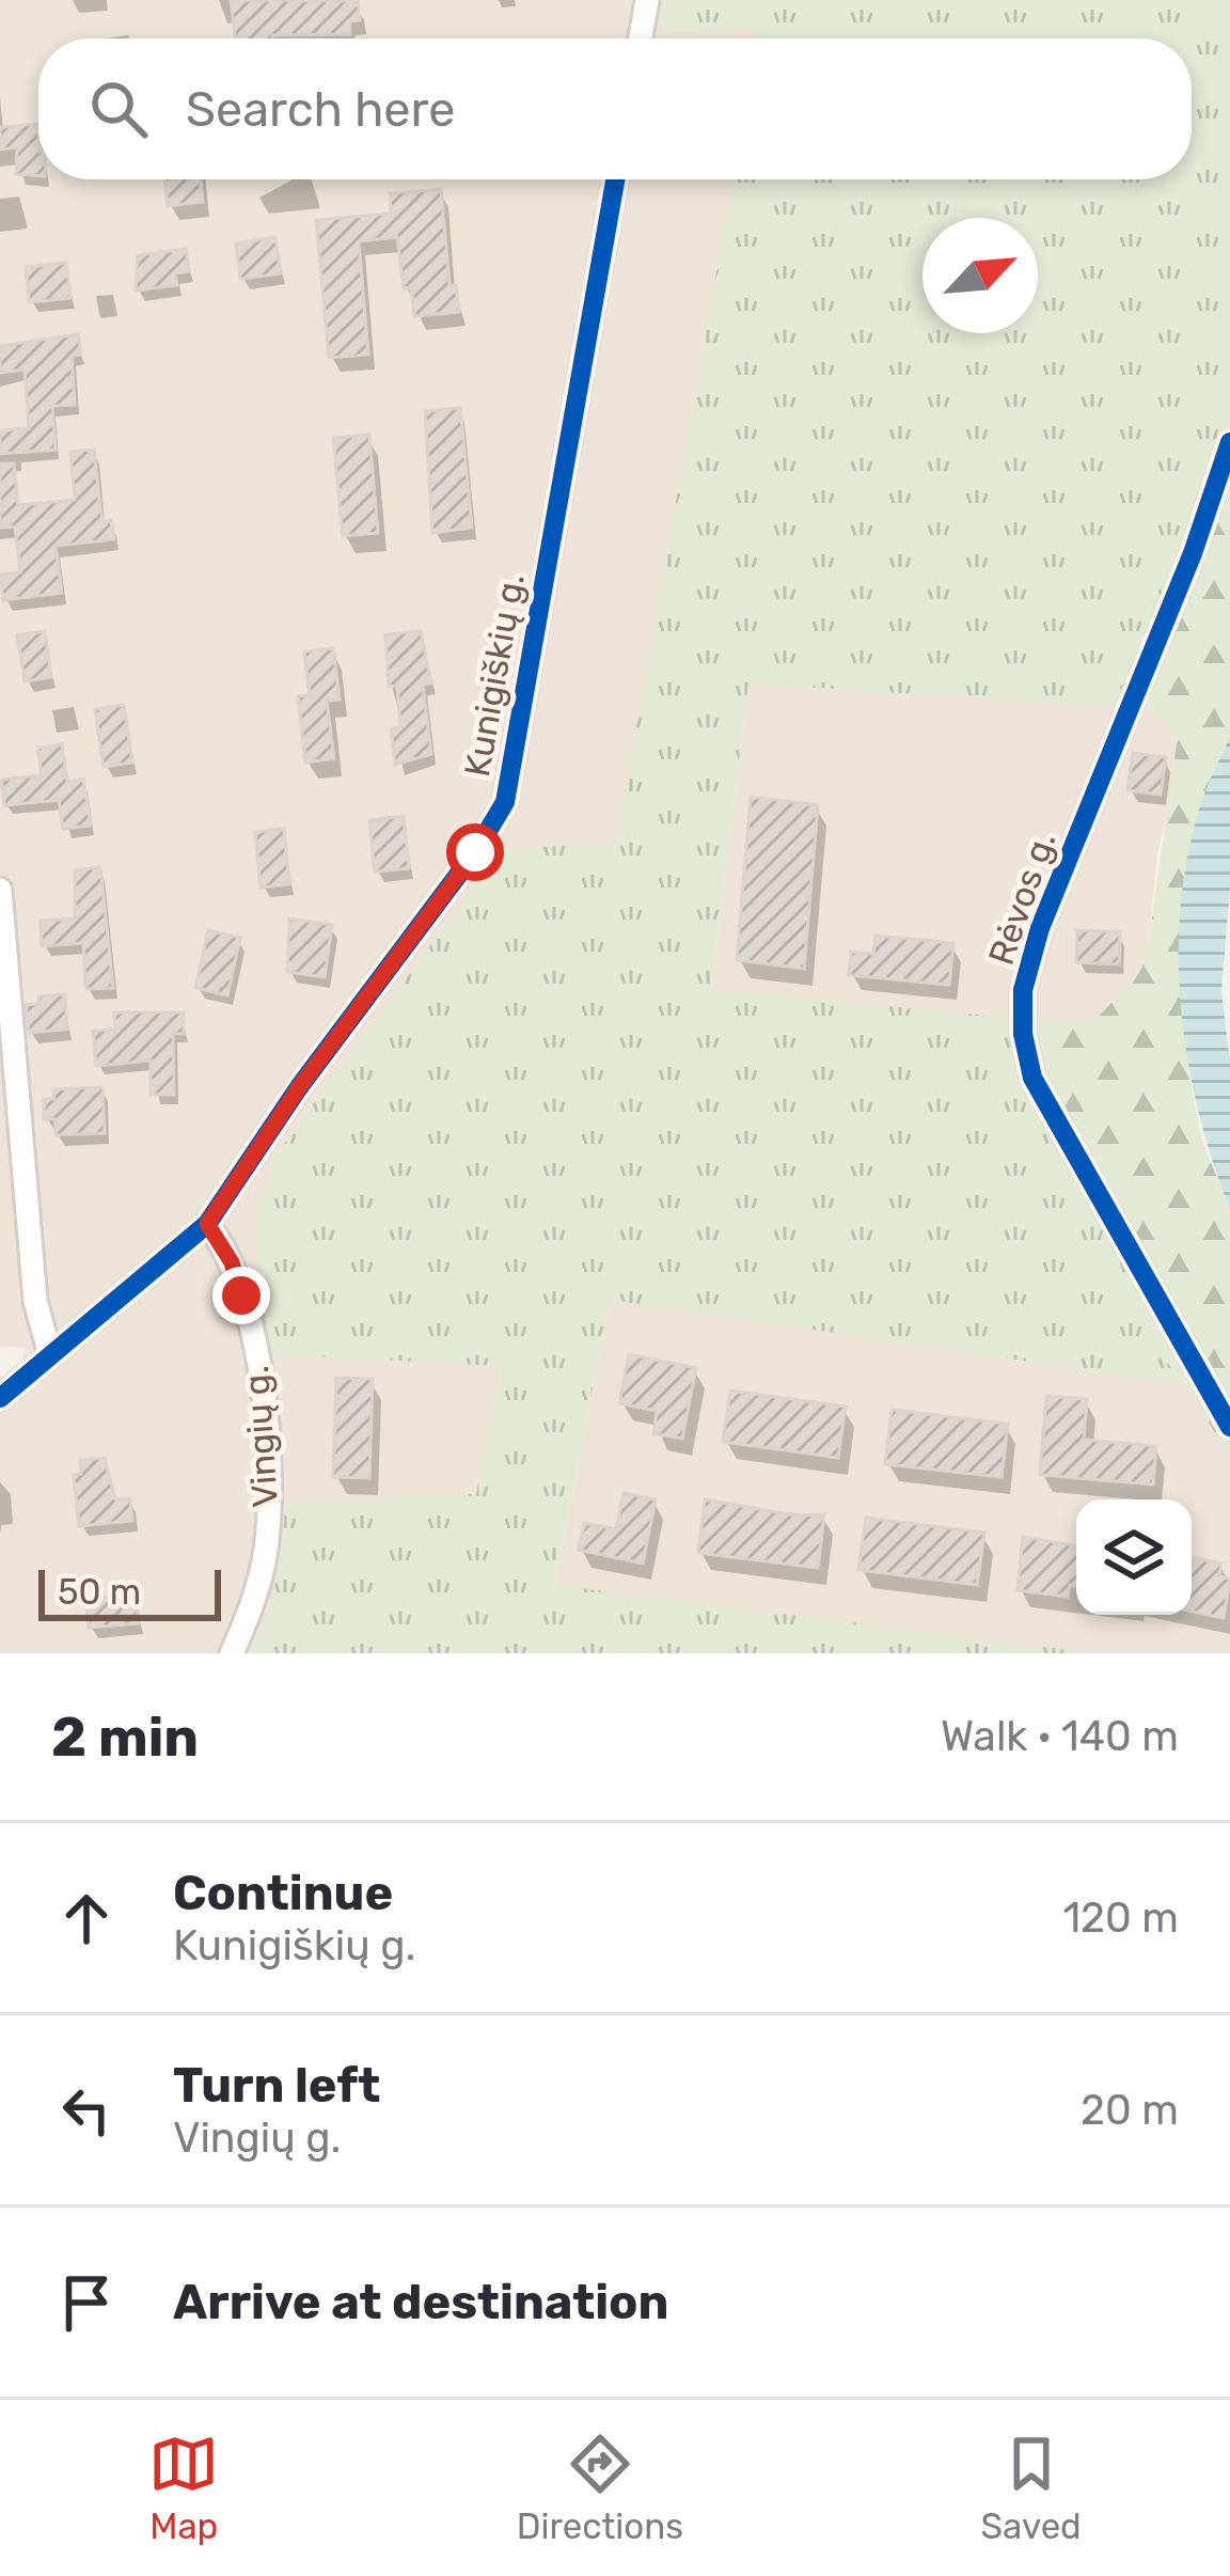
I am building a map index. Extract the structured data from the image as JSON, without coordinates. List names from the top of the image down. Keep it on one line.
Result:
{"streets":{"street":["Kunigiškių g.","Rėvos g.","Vingių g."]},"crossings":[["Kunigiškių g.","Vingių g."]],"scale_bar":"50 m","north":"top right","page":{"search":"Search here","scale":"50 m","heading":["2 min","Walk · 140 m"],"list":[["Continue","Kunigiškių g.","120 m"],["Turn left","Vingių g.","20 m"],"Arrive at destination"],"nav":["Map","Directions","Saved"]}}
